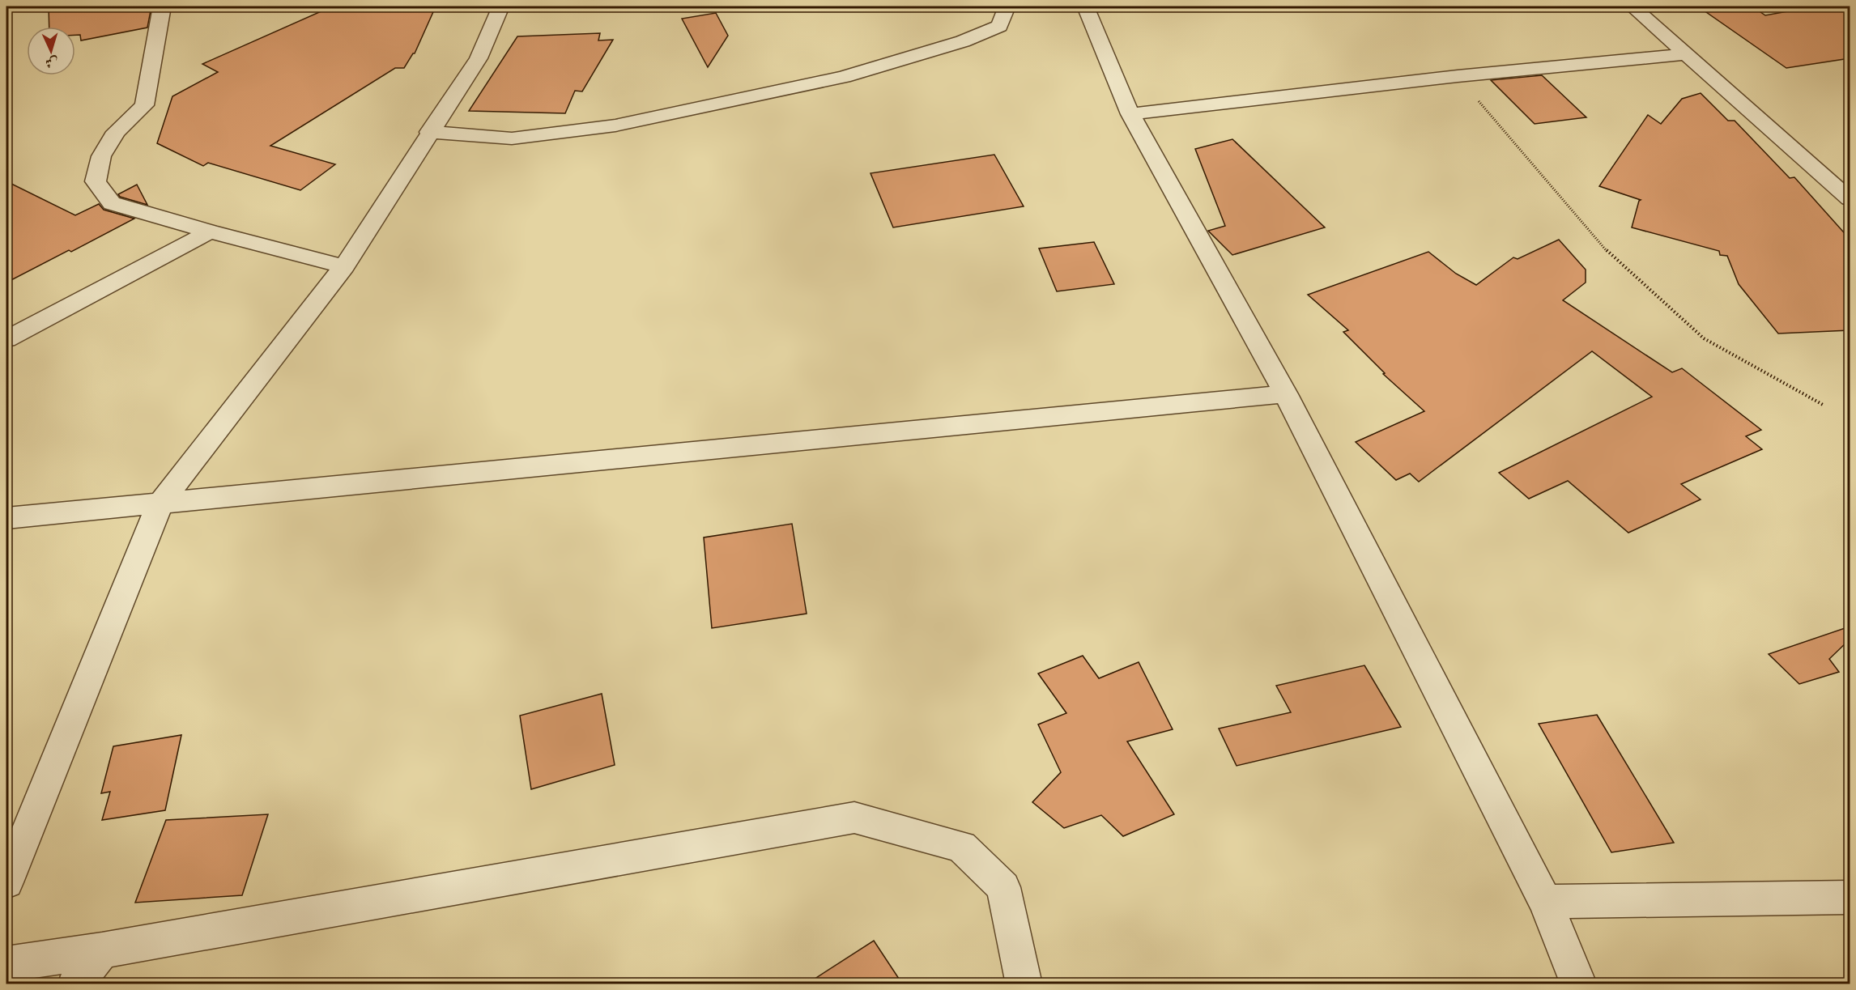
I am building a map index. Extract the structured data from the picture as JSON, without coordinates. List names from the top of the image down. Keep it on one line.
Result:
{"north":"bottom"}
